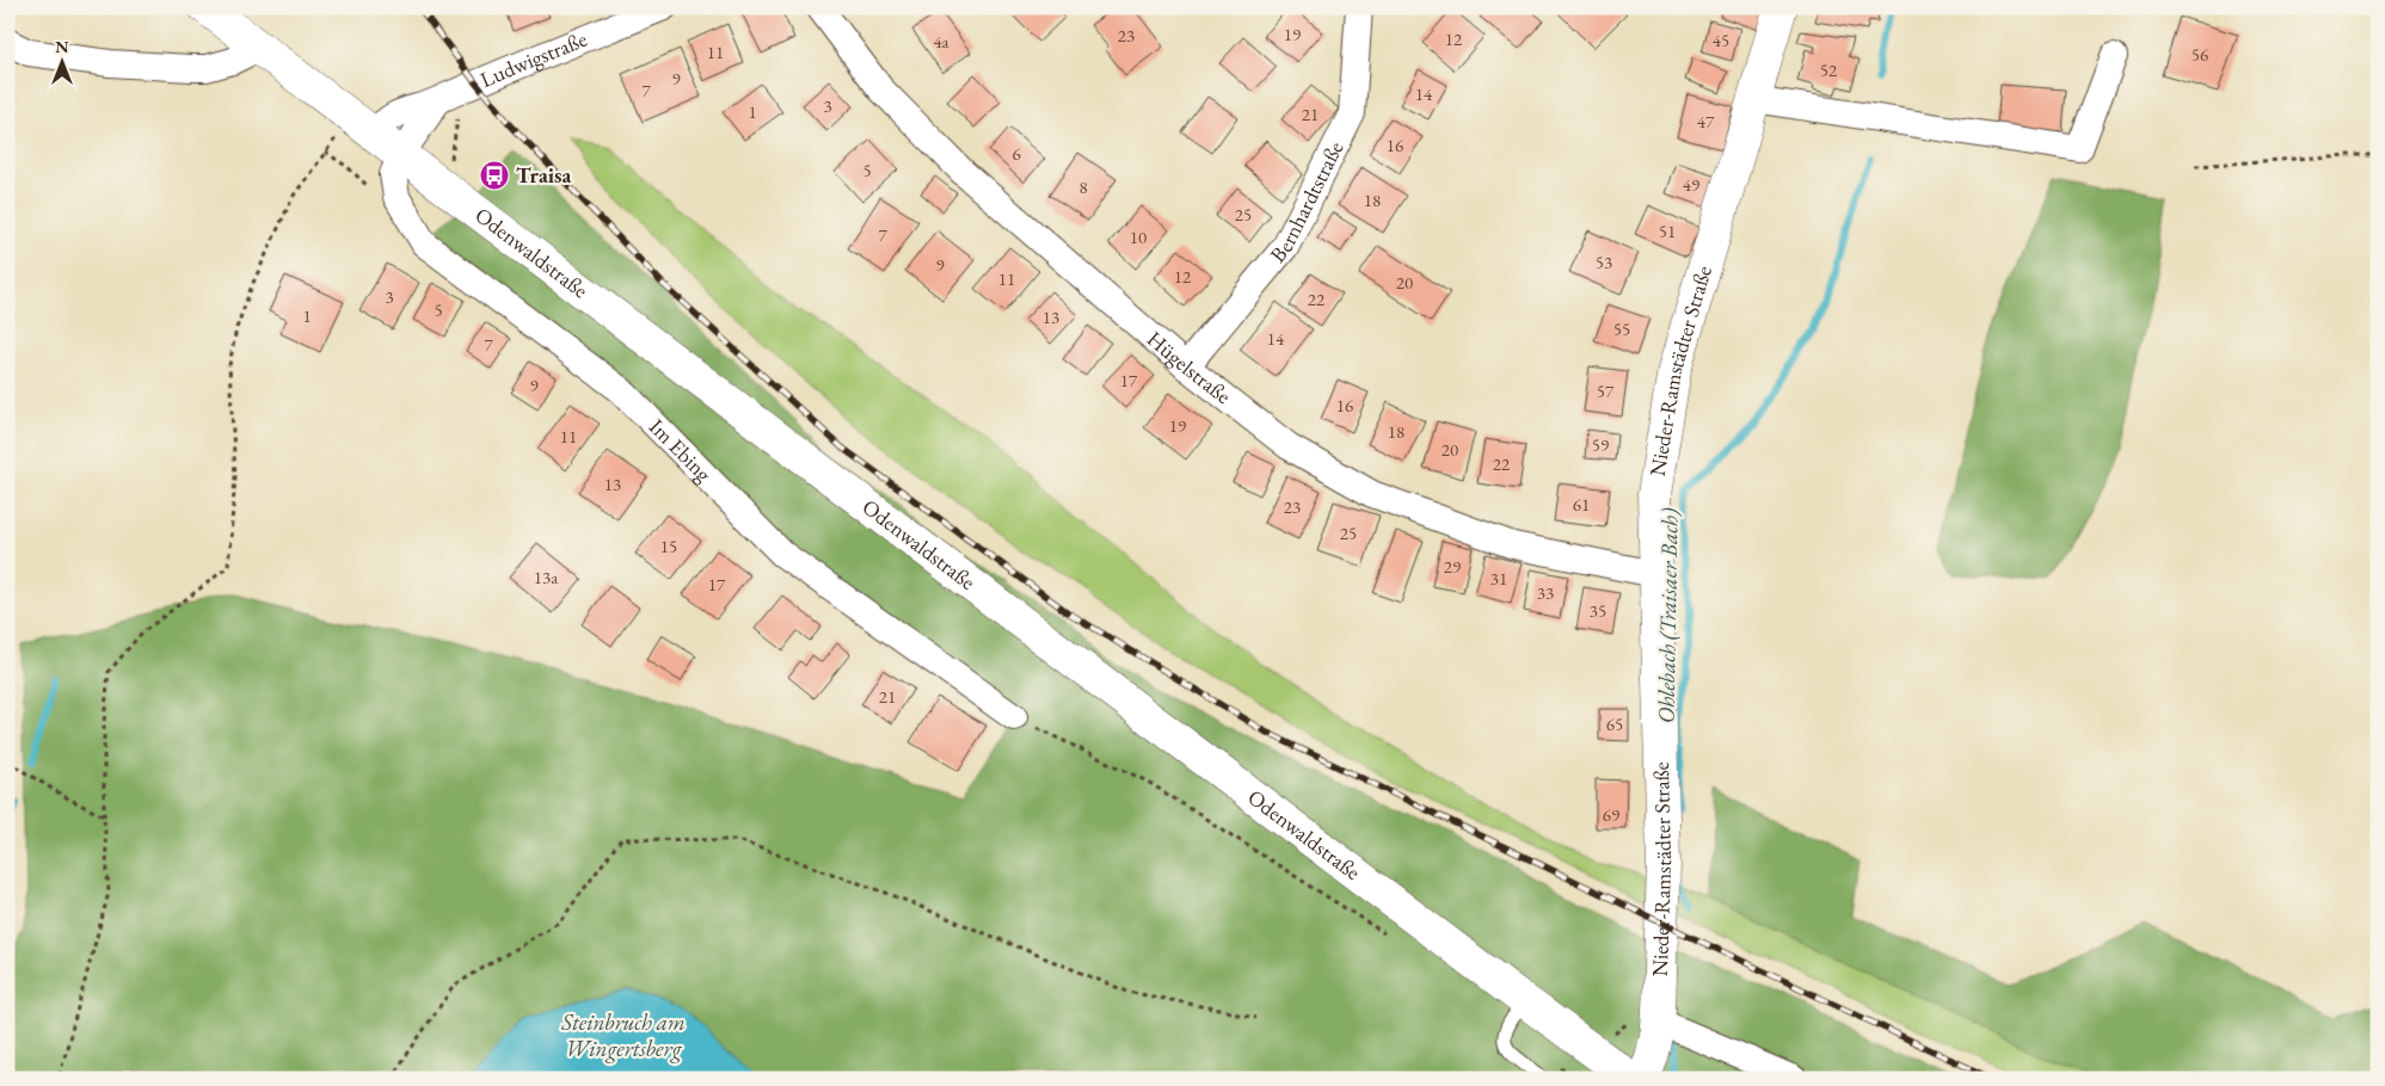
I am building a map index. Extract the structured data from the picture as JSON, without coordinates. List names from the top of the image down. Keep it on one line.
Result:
{"streets":{"main road":["Odenwaldstraße","Nieder-Ramstädter Straße"],"street":["Ludwigstraße","Bernhardtstraße","Hügelstraße","Im Ebing"]},"crossings":[["Ludwigstraße","Odenwaldstraße"],["Ludwigstraße","Im Ebing"],["Bernhardtstraße","Hügelstraße"],["Odenwaldstraße","Im Ebing"],["Hügelstraße","Nieder-Ramstädter Straße"]],"water":["Ohlebach (Traisaer Bach)","Steinbruch am Wingertsberg"],"places":{"bus stop":["Traisa"]},"house_numbers":["19","23","12","45","4a","11","56","52","9","7","14","3","1","21","47","16","6","5","49","8","18","25","51","7","10","53","9","12","11","20","3","22","5","1","13","55","14","7","17","9","57","16","19","18","11","59","20","22","13","61","23","25","15","29","13a","31","17","33","35","21","65","69"],"north":"top"}
